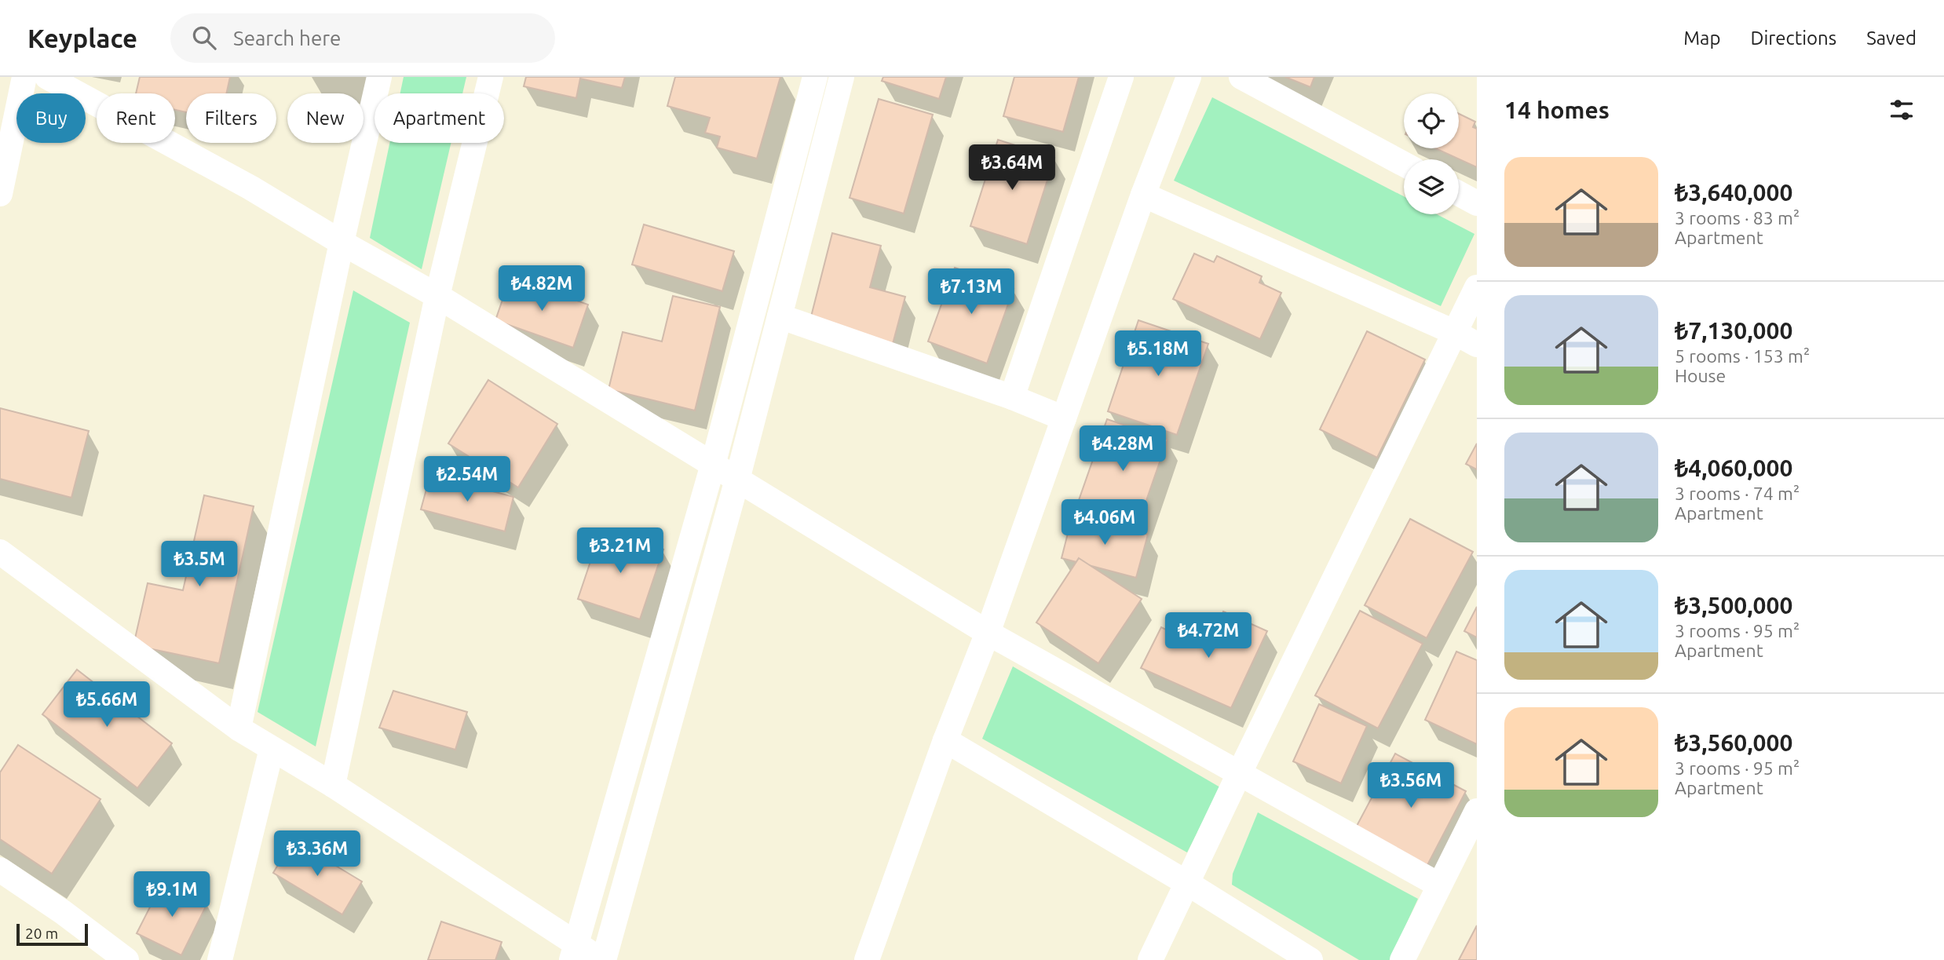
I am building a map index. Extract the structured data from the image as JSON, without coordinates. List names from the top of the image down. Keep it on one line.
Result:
{"scale_bar":"20 m","page":{"header":"Keyplace","search":"Search here","nav":["Map","Directions","Saved"],"heading":"14 homes","chip":["Buy","Rent","Filters","New","Apartment"],"list":[{"name":"₺3,640,000","note":"3 rooms · 83 m² · Apartment"},{"name":"₺7,130,000","note":"5 rooms · 153 m² · House"},{"name":"₺4,060,000","note":"3 rooms · 74 m² · Apartment"},{"name":"₺3,500,000","note":"3 rooms · 95 m² · Apartment"},{"name":"₺3,560,000","note":"3 rooms · 95 m² · Apartment"}],"price":["₺3.64M","₺4.82M","₺7.13M","₺5.18M","₺4.28M","₺2.54M","₺4.06M","₺3.21M","₺3.5M","₺4.72M","₺5.66M","₺3.56M","₺3.36M","₺9.1M"],"scale":"20 m"}}
